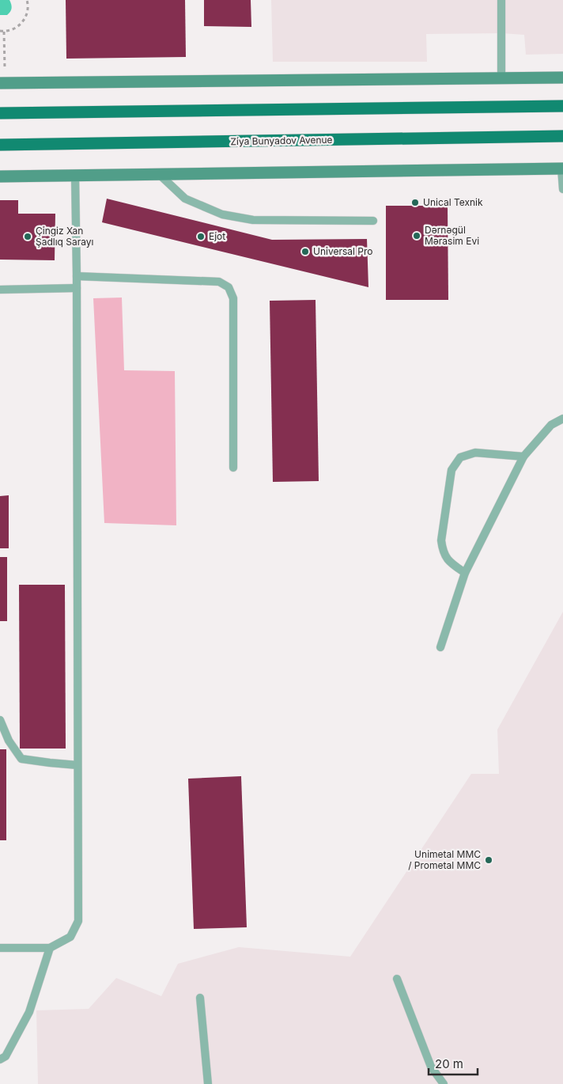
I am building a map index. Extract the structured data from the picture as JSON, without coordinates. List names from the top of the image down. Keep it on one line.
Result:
{"streets":{"main road":["Ziya Bunyadov Avenue"]},"places":["Unical Texnik","Dərnəgül Mərasim Evi","Çingiz Xan Şadlıq Sarayı","Ejot","Universal Pro","Unimetal MMC / Prometal MMC"],"scale_bar":"20 m"}
